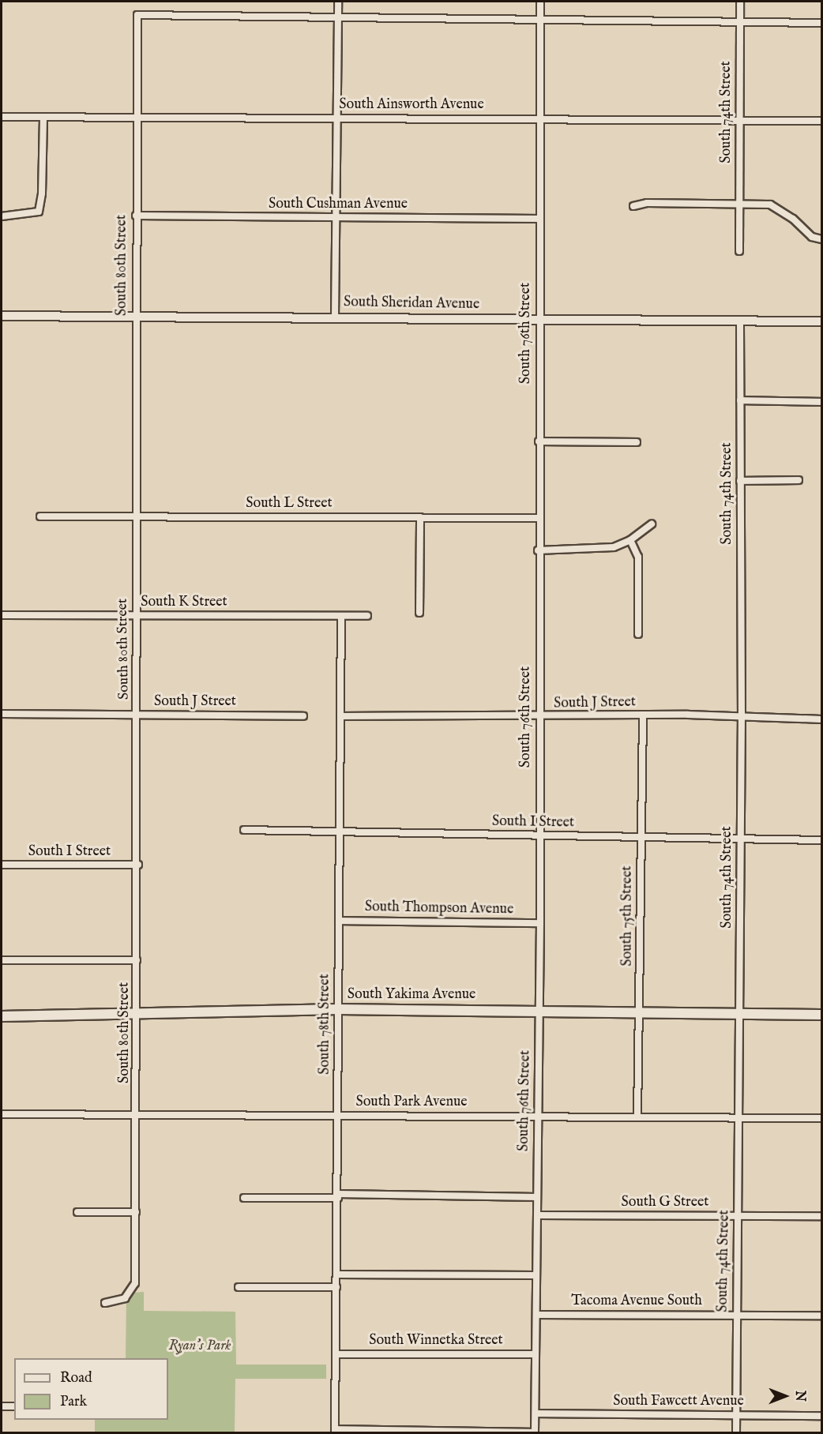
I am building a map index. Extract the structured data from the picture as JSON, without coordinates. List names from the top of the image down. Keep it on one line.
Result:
{"streets":{"main road":["South Yakima Avenue"],"street":["South Ainsworth Avenue","South 74th Street","South Cushman Avenue","South 80th Street","South Sheridan Avenue","South 76th Street","South L Street","South K Street","South J Street","South I Street","South Thompson Avenue","South 75th Street","South 78th Street","South Park Avenue","South G Street","Tacoma Avenue South","South Winnetka Street","South Fawcett Avenue"]},"crossings":[["South Ainsworth Avenue","South 74th Street"],["South Ainsworth Avenue","South 80th Street"],["South Ainsworth Avenue","South 76th Street"],["South 74th Street","South Sheridan Avenue"],["South 74th Street","South J Street"],["South 74th Street","South I Street"],["South 74th Street","South Yakima Avenue"],["South 74th Street","South Park Avenue"],["South 74th Street","South G Street"],["South 74th Street","Tacoma Avenue South"],["South 74th Street","South Fawcett Avenue"],["South Cushman Avenue","South 80th Street"],["South Cushman Avenue","South 76th Street"],["South 80th Street","South Sheridan Avenue"],["South 80th Street","South L Street"],["South 80th Street","South K Street"],["South 80th Street","South J Street"],["South 80th Street","South I Street"],["South 80th Street","South Yakima Avenue"],["South 80th Street","South Park Avenue"],["South Sheridan Avenue","South 76th Street"],["South 76th Street","South L Street"],["South 76th Street","South J Street"],["South 76th Street","South I Street"],["South 76th Street","South Thompson Avenue"],["South 76th Street","South Yakima Avenue"],["South 76th Street","South Park Avenue"],["South 76th Street","South G Street"],["South 76th Street","Tacoma Avenue South"],["South 76th Street","South Winnetka Street"],["South 76th Street","South Fawcett Avenue"],["South K Street","South 78th Street"],["South J Street","South 75th Street"],["South J Street","South 78th Street"],["South I Street","South 75th Street"],["South I Street","South 78th Street"],["South Thompson Avenue","South 78th Street"],["South 75th Street","South Yakima Avenue"],["South 75th Street","South Park Avenue"],["South Yakima Avenue","South 78th Street"],["South 78th Street","South Park Avenue"],["South 78th Street","South Winnetka Street"]],"parks":["Ryan's Park"],"legend":["Road","Park"],"north":"right"}
